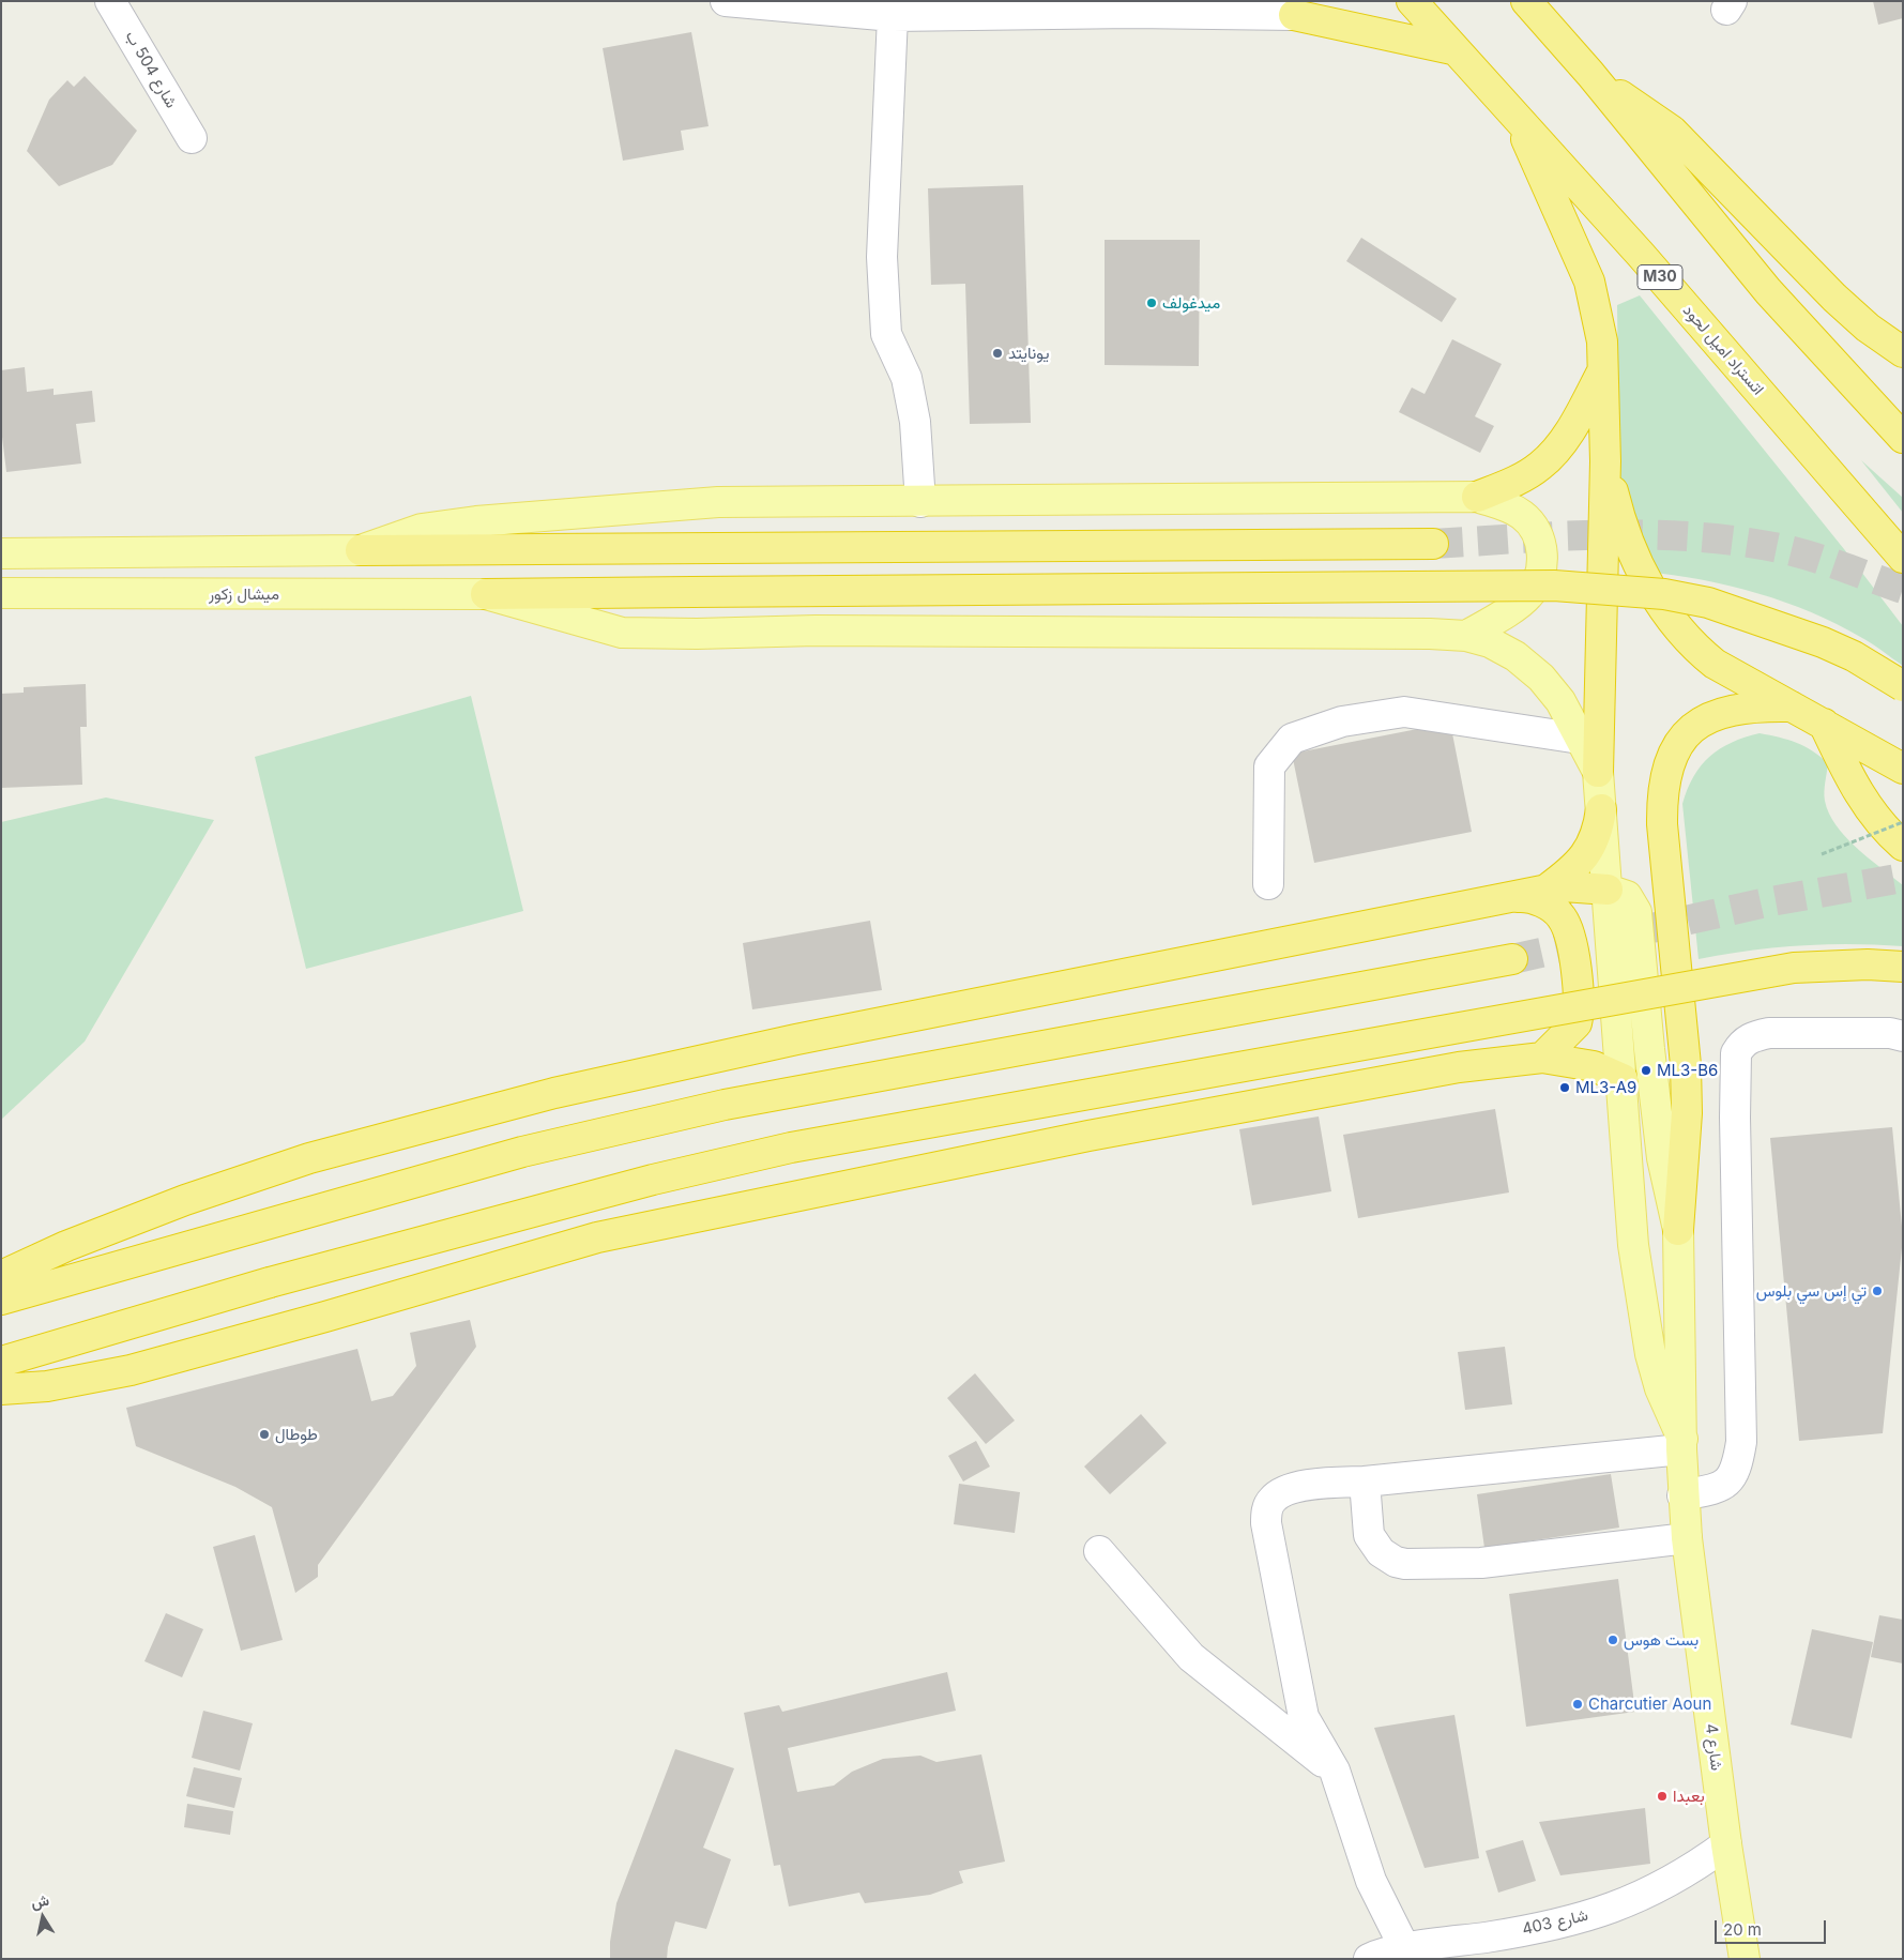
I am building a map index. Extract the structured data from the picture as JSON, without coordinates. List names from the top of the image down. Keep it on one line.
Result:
{"streets":{"highway":["M30","اتستراد اميل لحود"],"main road":["ميشال زكور","شارع 4"],"street":["شارع 504 ب","شارع 403"]},"crossings":[["شارع 4","شارع 403"]],"places":["ميدغولف","يونايتد","ML3-B6","ML3-A9","تي إس سي بلوس","طوطال","بست هوس","Charcutier Aoun","بعبدا"],"scale_bar":"20 m","north":"top"}
